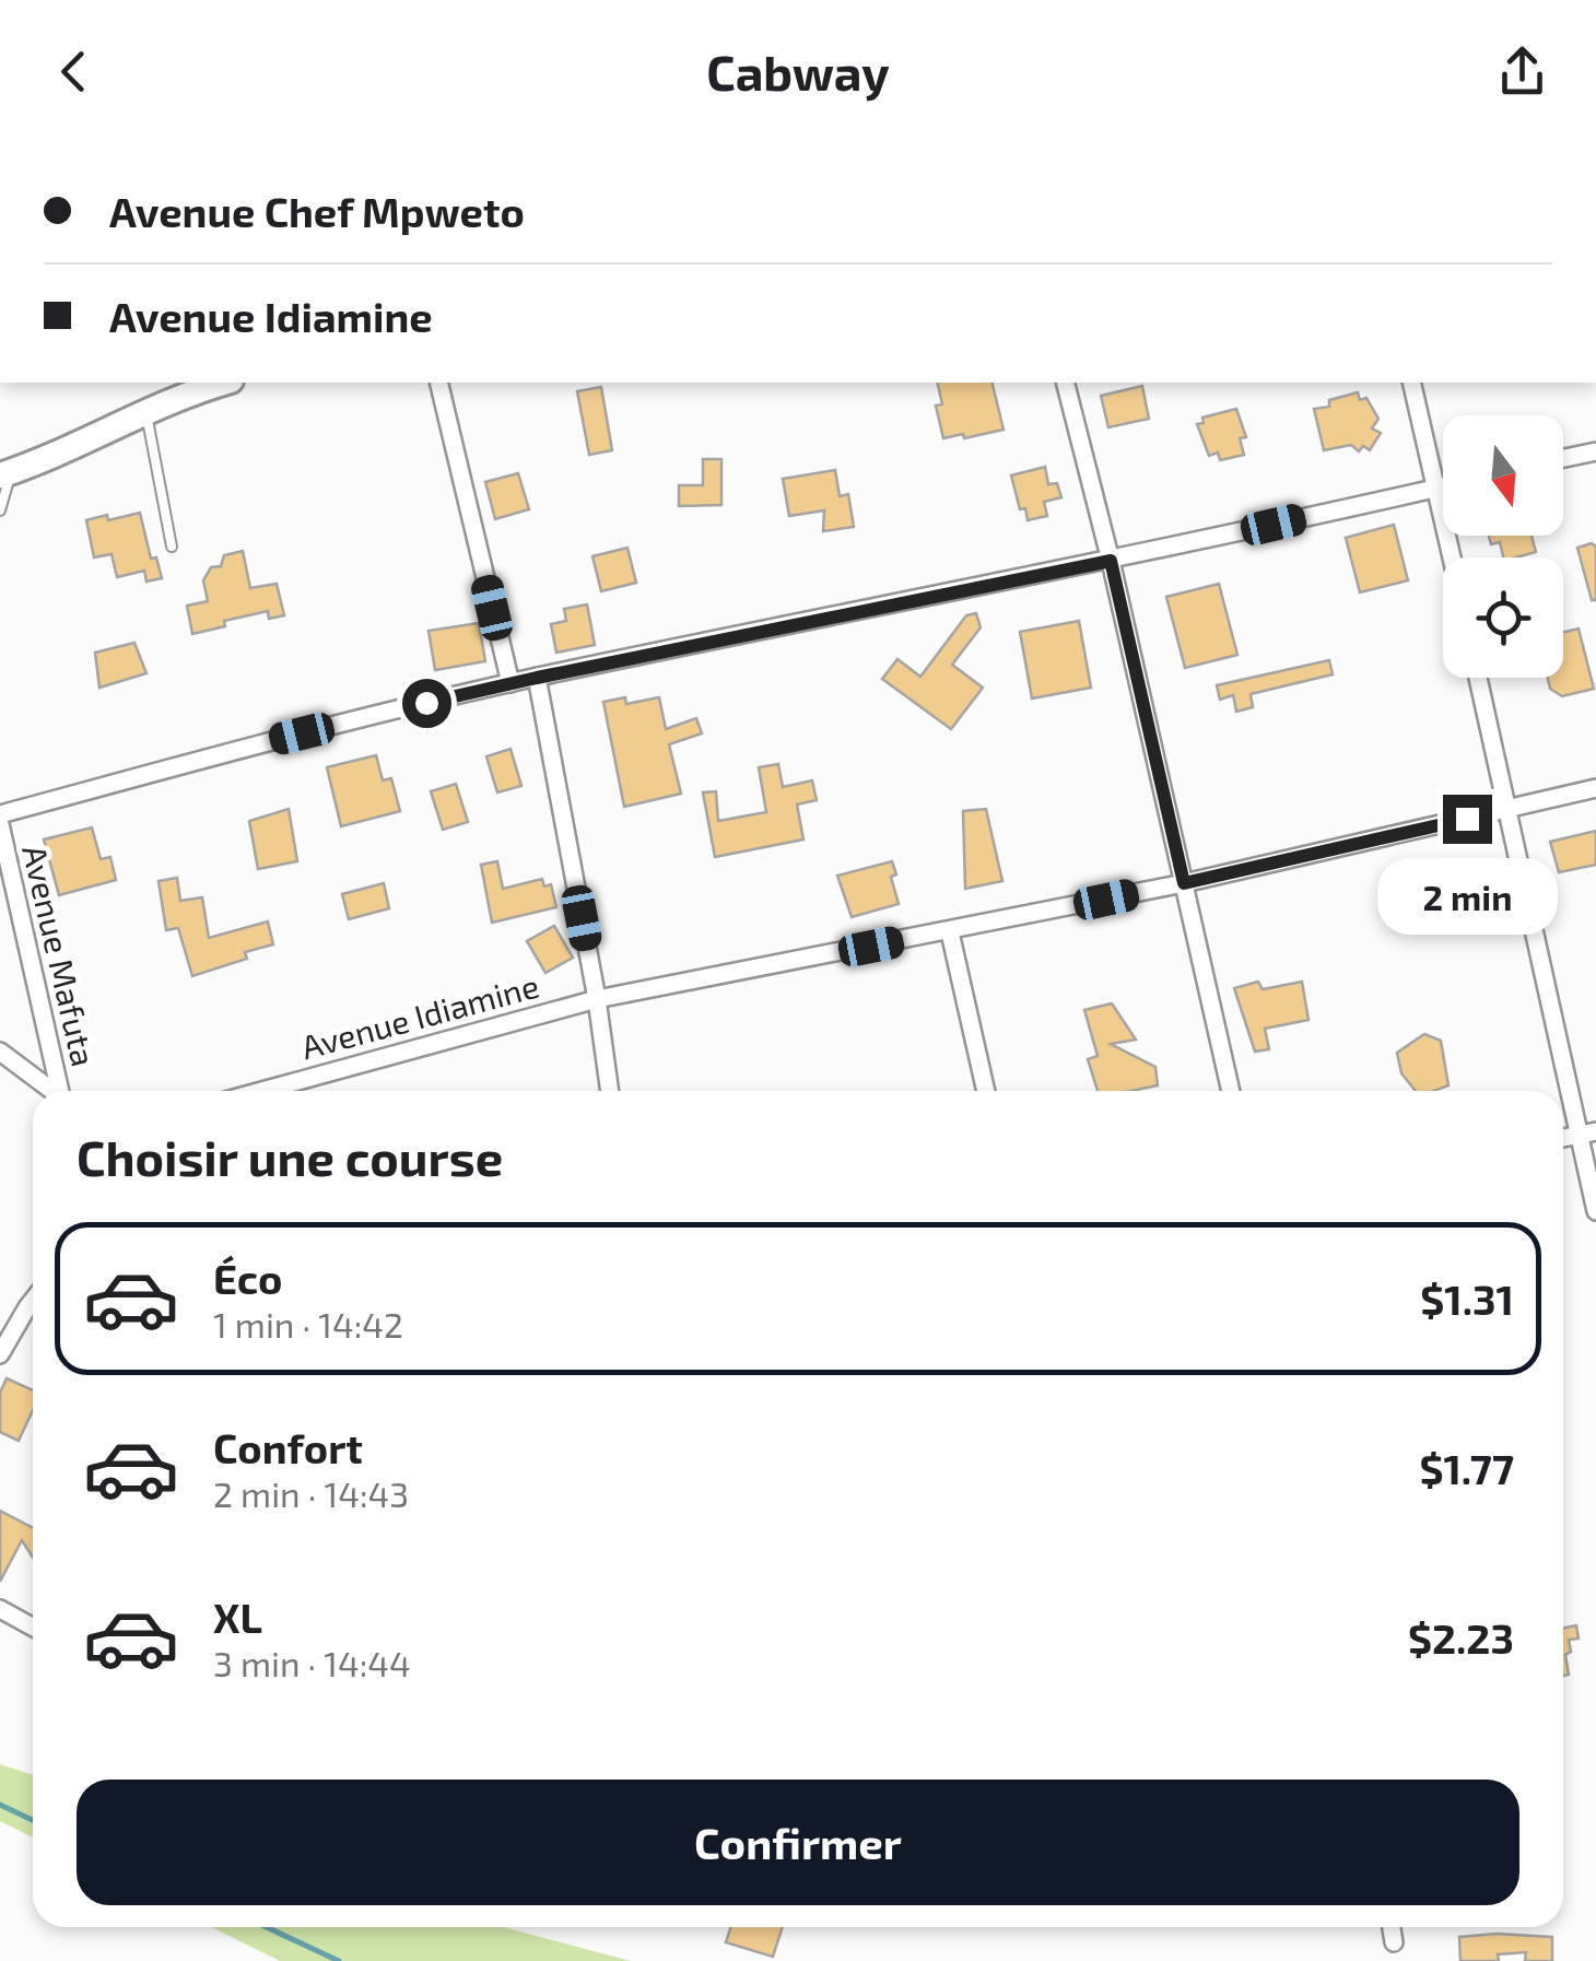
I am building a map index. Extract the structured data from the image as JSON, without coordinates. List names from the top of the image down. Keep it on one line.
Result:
{"streets":{"street":["Avenue Mafuta","Avenue Idiamine"]},"north":"bottom","page":{"header":"Cabway","banner":["Avenue Chef Mpweto","Avenue Idiamine"],"bubble":"2 min","heading":"Choisir une course","list":[{"name":"Éco","note":"1 min · 14:42","value":"$1.31"},{"name":"Confort","note":"2 min · 14:43","value":"$1.77"},{"name":"XL","note":"3 min · 14:44","value":"$2.23"}],"buttons":"Confirmer"}}
